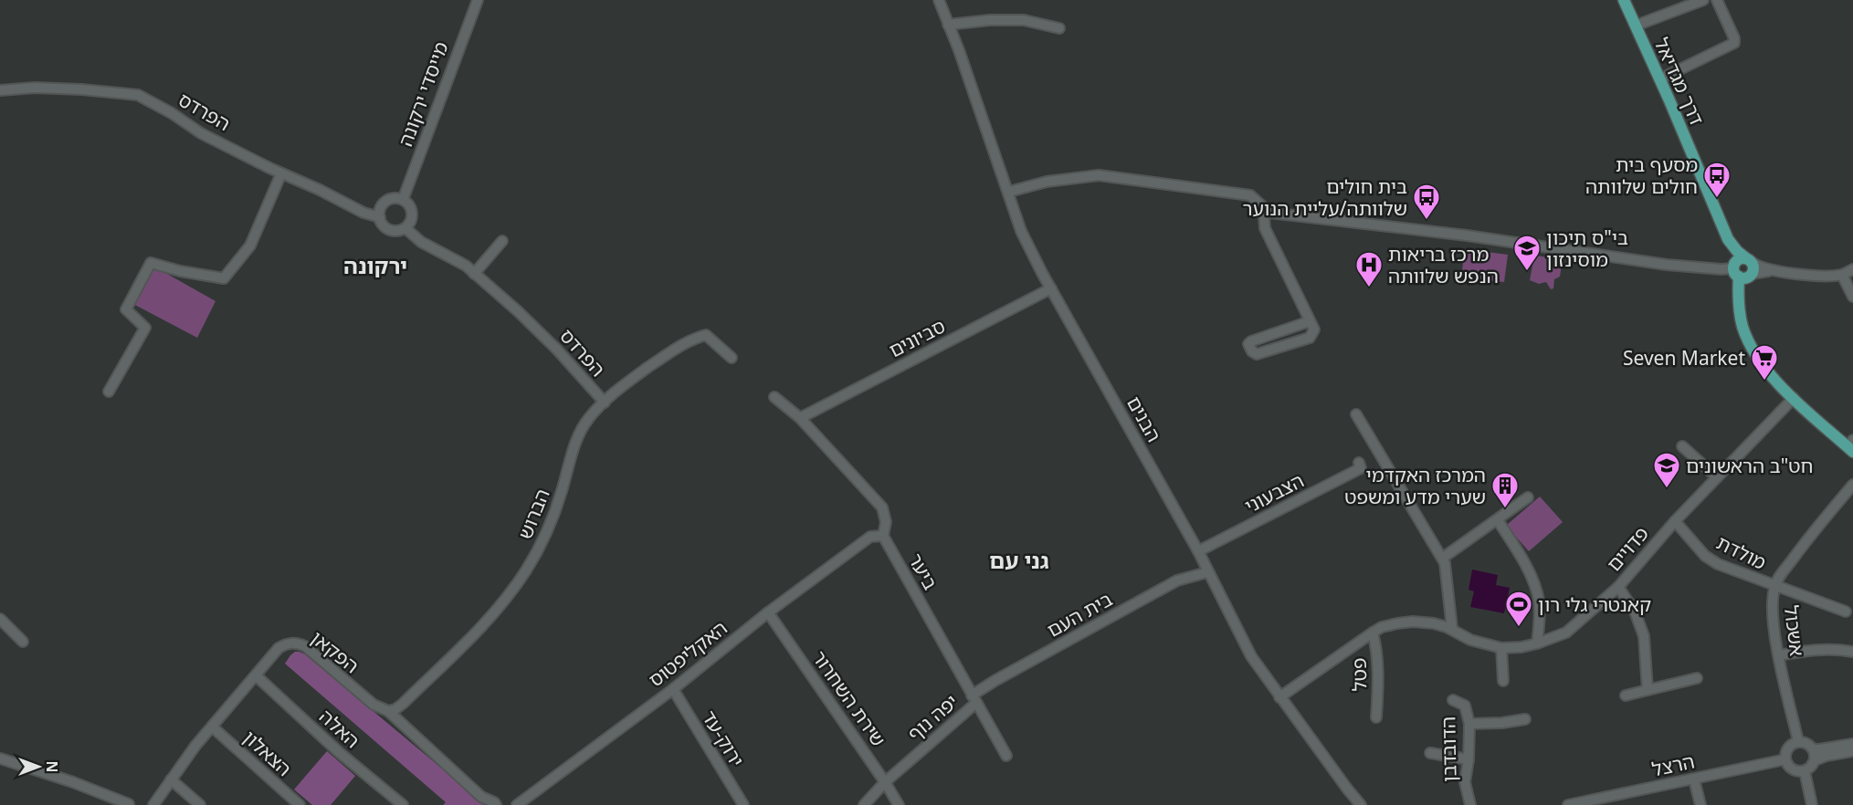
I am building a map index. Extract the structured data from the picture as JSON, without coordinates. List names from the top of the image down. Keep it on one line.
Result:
{"streets":{"main road":["דרך מגדיאל"],"street":["מייסדי ירקונה","הפרדס","סביונים","הבנים","הצבעוני","הברוש","פדויים","מולדת","ביער","בית העם","אשכול","הפקאן","האקליפטוס","פטל","שירת השחרור","יפה נוף","האלה","ירוק-עד","הדובדבן","הצאלון","הרצל"]},"crossings":[["מייסדי ירקונה","הפרדס"],["הפרדס","הברוש"],["סביונים","הבנים"],["סביונים","ביער"],["הבנים","הצבעוני"],["הבנים","פדויים"],["הבנים","בית העם"],["הברוש","הפקאן"],["פדויים","מולדת"],["פדויים","פטל"],["מולדת","אשכול"],["ביער","בית העם"],["ביער","האקליפטוס"],["ביער","יפה נוף"],["בית העם","יפה נוף"],["אשכול","הרצל"],["הפקאן","האלה"],["הפקאן","הצאלון"],["האקליפטוס","שירת השחרור"],["האקליפטוס","ירוק-עד"],["שירת השחרור","יפה נוף"]],"districts":["ירקונה","גני עם"],"places":{"bus stop":["מסעף בית חולים שלוותה","בית חולים שלוותה/עליית הנוער"],"school or university":["בי\"ס תיכון מוסינזון","חט\"ב הראשונים"],"hospital":["מרכז בריאות הנפש שלוותה"],"supermarket":["Seven Market"],"building":["המרכז האקדמי שערי מדע ומשפט"],"sports":["קאנטרי גלי רון"]},"north":"right"}
